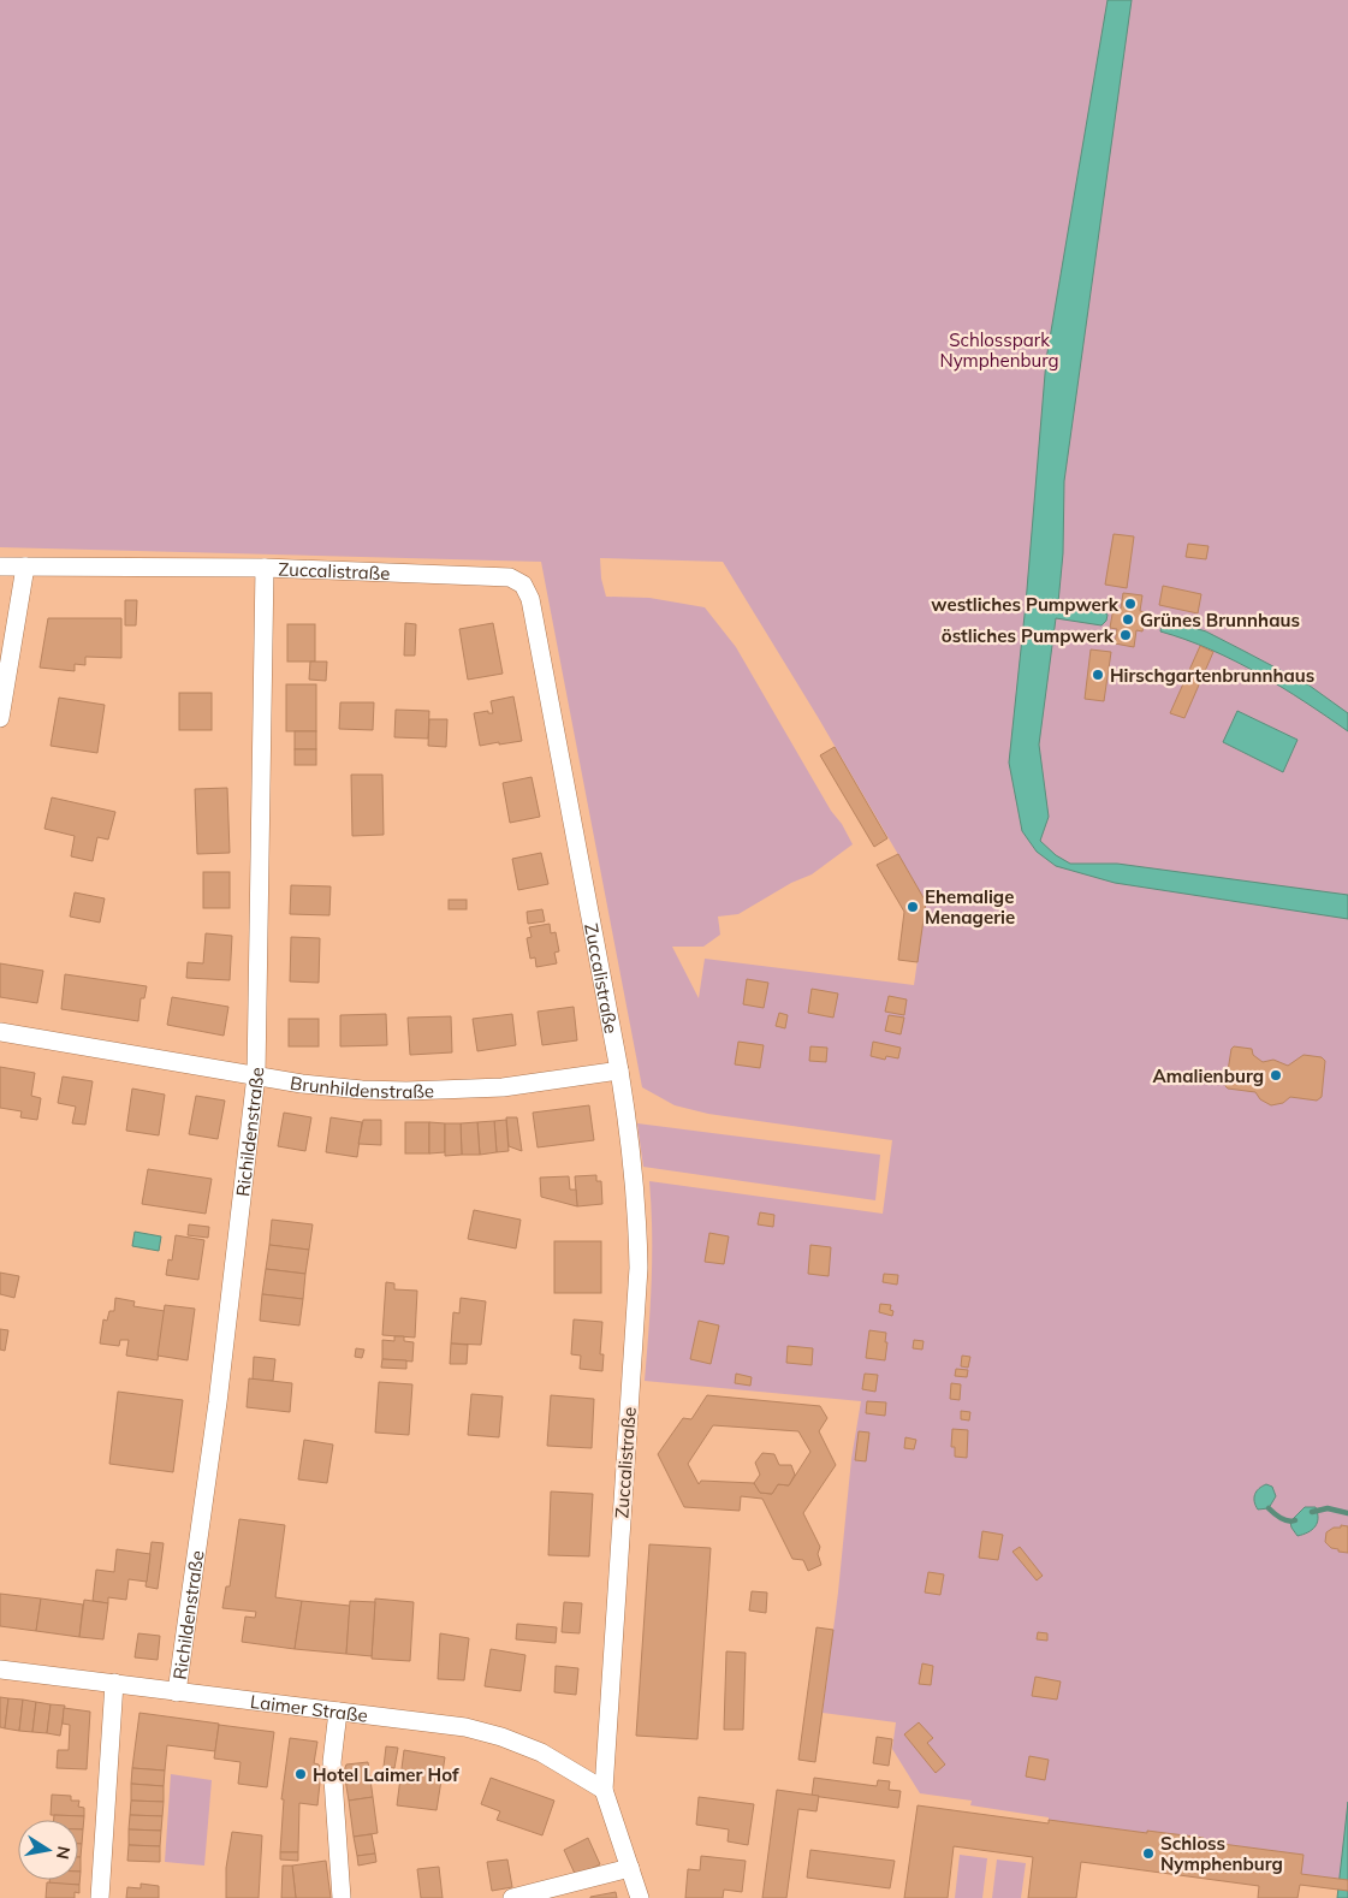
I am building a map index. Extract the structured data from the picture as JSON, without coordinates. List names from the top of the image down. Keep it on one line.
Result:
{"streets":{"street":["Zuccalistraße","Brunhildenstraße","Richildenstraße","Laimer Straße"]},"crossings":[["Zuccalistraße","Brunhildenstraße"],["Zuccalistraße","Richildenstraße"],["Zuccalistraße","Laimer Straße"],["Brunhildenstraße","Richildenstraße"],["Richildenstraße","Laimer Straße"]],"parks":["Schlosspark Nymphenburg"],"places":["westliches Pumpwerk","Grünes Brunnhaus","östliches Pumpwerk","Hirschgartenbrunnhaus","Ehemalige Menagerie","Amalienburg","Hotel Laimer Hof","Schloss Nymphenburg"],"north":"right"}
